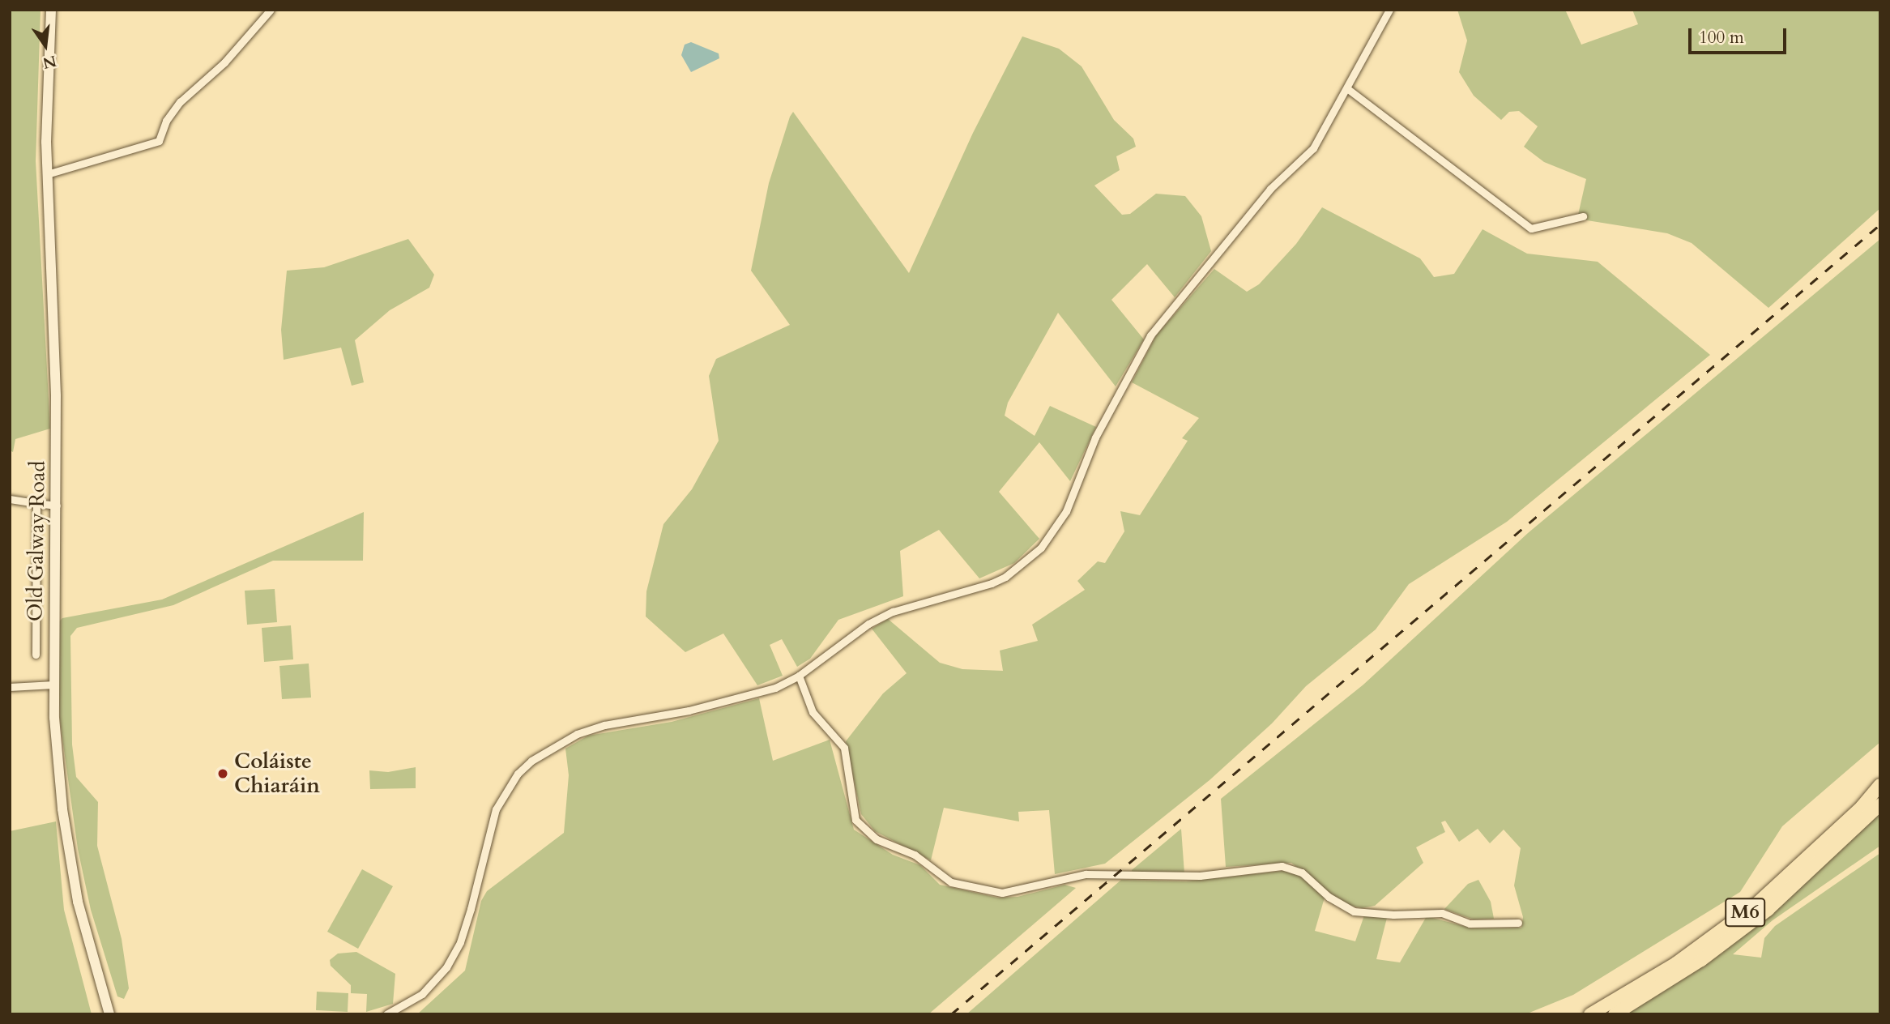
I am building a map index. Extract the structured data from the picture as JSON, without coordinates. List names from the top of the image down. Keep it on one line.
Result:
{"streets":{"highway":["M6"],"main road":["Old Galway Road"]},"places":["Coláiste Chiaráin"],"scale_bar":"100 m","north":"bottom"}
